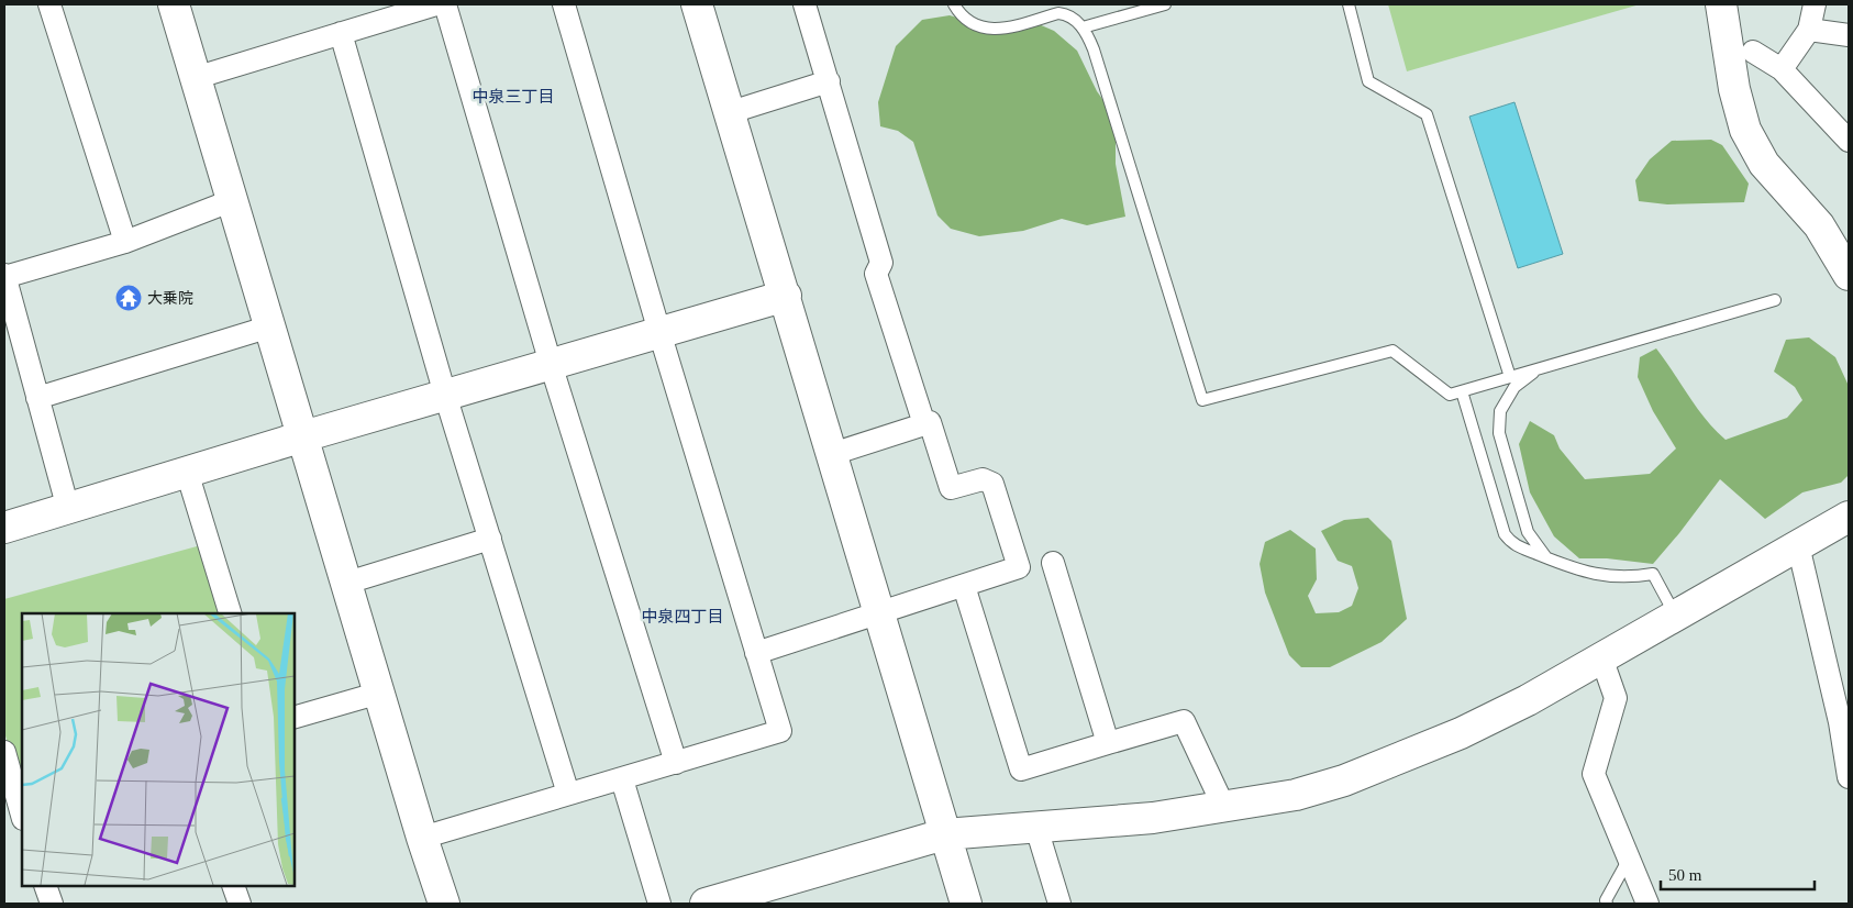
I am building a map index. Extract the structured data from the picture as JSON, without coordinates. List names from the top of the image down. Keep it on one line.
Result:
{"districts":["中泉三丁目","中泉四丁目"],"places":{"temple":["大乗院"]},"scale_bar":"50 m"}
